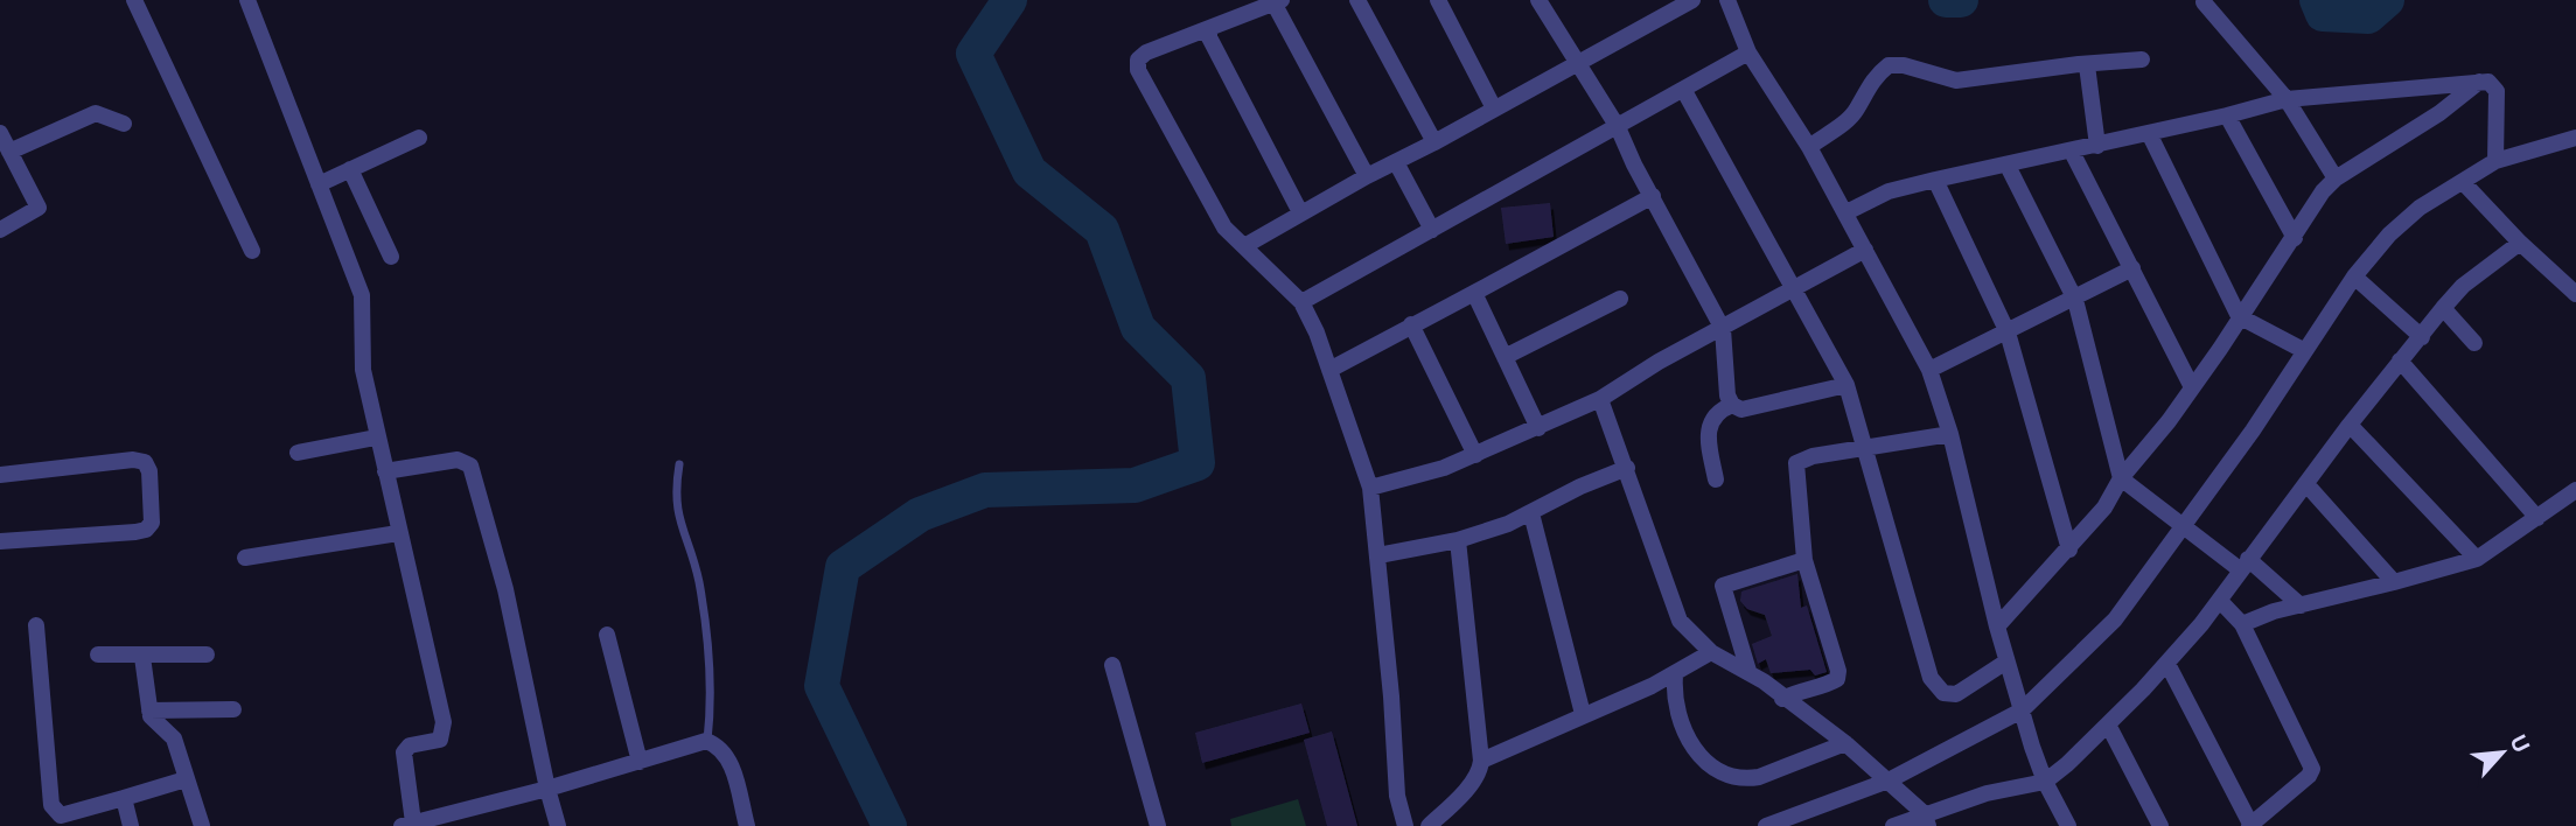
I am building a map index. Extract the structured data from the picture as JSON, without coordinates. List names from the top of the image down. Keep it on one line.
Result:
{"north":"top right"}
